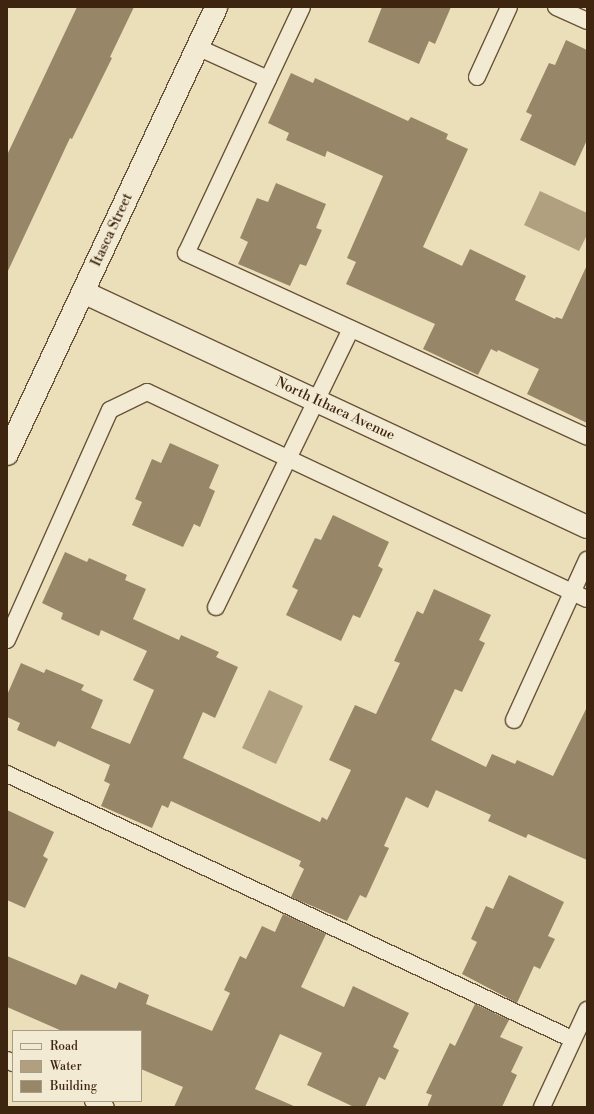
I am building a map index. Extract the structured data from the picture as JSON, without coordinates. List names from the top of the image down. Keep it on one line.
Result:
{"streets":{"street":["Itasca Street","North Ithaca Avenue"]},"crossings":[["Itasca Street","North Ithaca Avenue"]],"legend":["Road","Water","Building"]}
